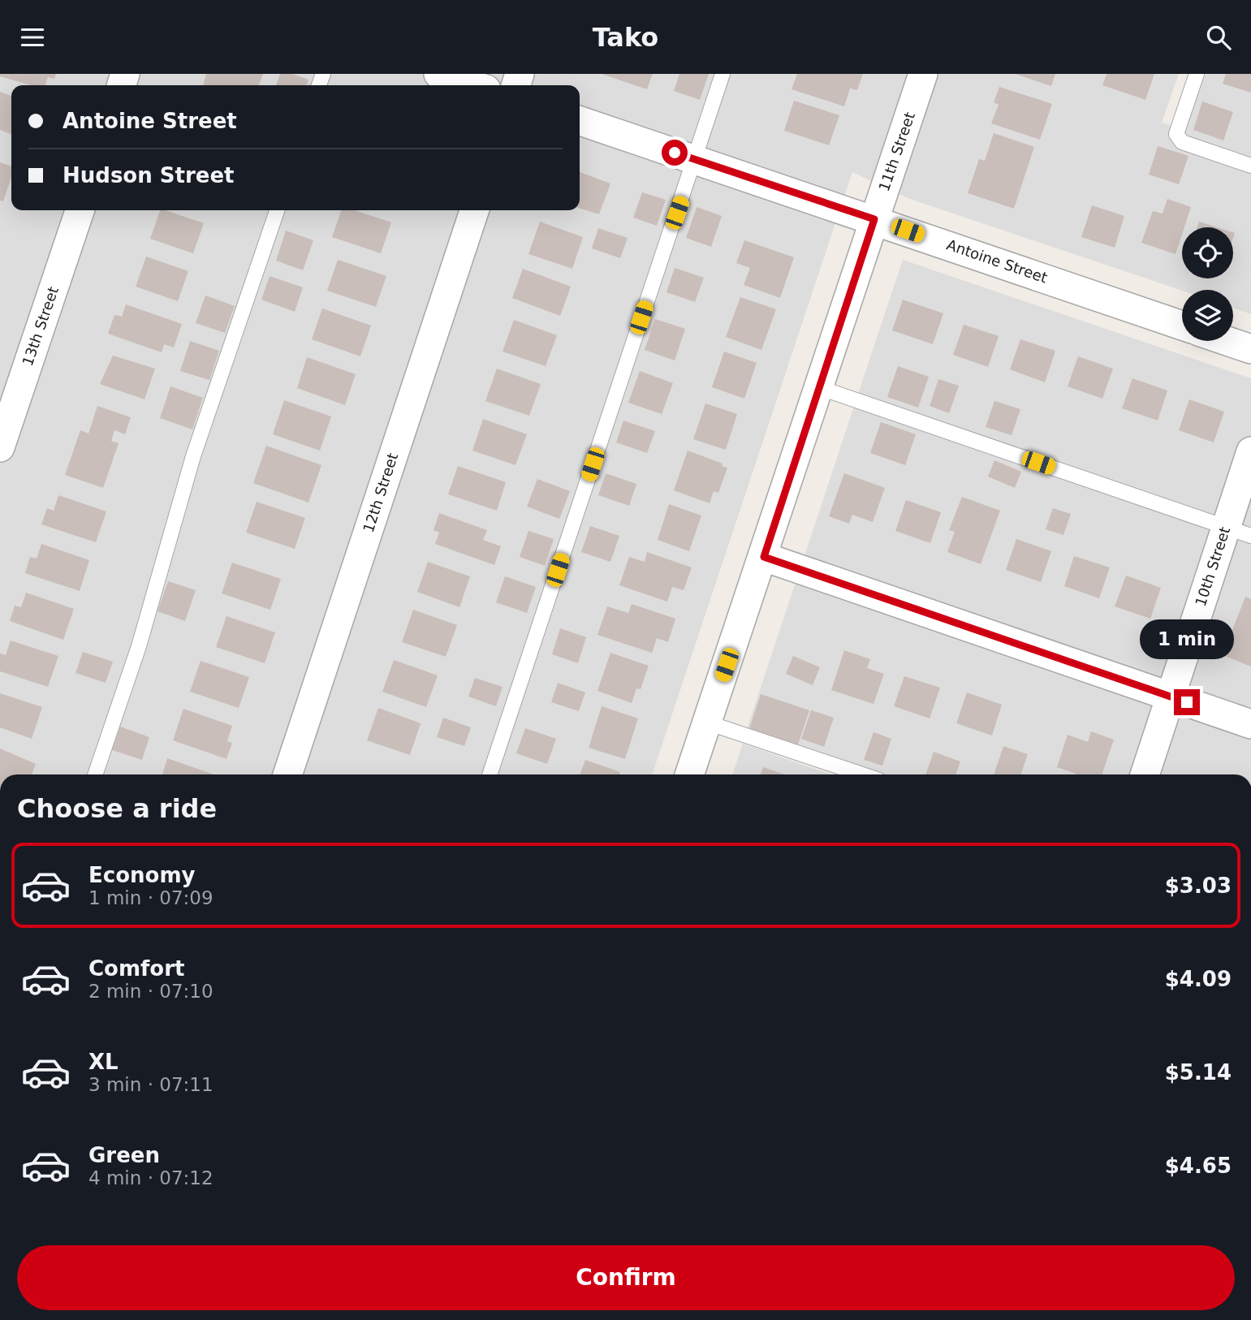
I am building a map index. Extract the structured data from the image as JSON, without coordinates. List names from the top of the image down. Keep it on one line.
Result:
{"streets":{"street":["11th Street","Antoine Street","13th Street","12th Street","10th Street"]},"crossings":[["11th Street","Antoine Street"]],"page":{"header":"Tako","banner":["Antoine Street","Hudson Street"],"bubble":"1 min","heading":"Choose a ride","list":[{"name":"Economy","note":"1 min · 07:09","value":"$3.03"},{"name":"Comfort","note":"2 min · 07:10","value":"$4.09"},{"name":"XL","note":"3 min · 07:11","value":"$5.14"},{"name":"Green","note":"4 min · 07:12","value":"$4.65"}],"buttons":"Confirm"}}
